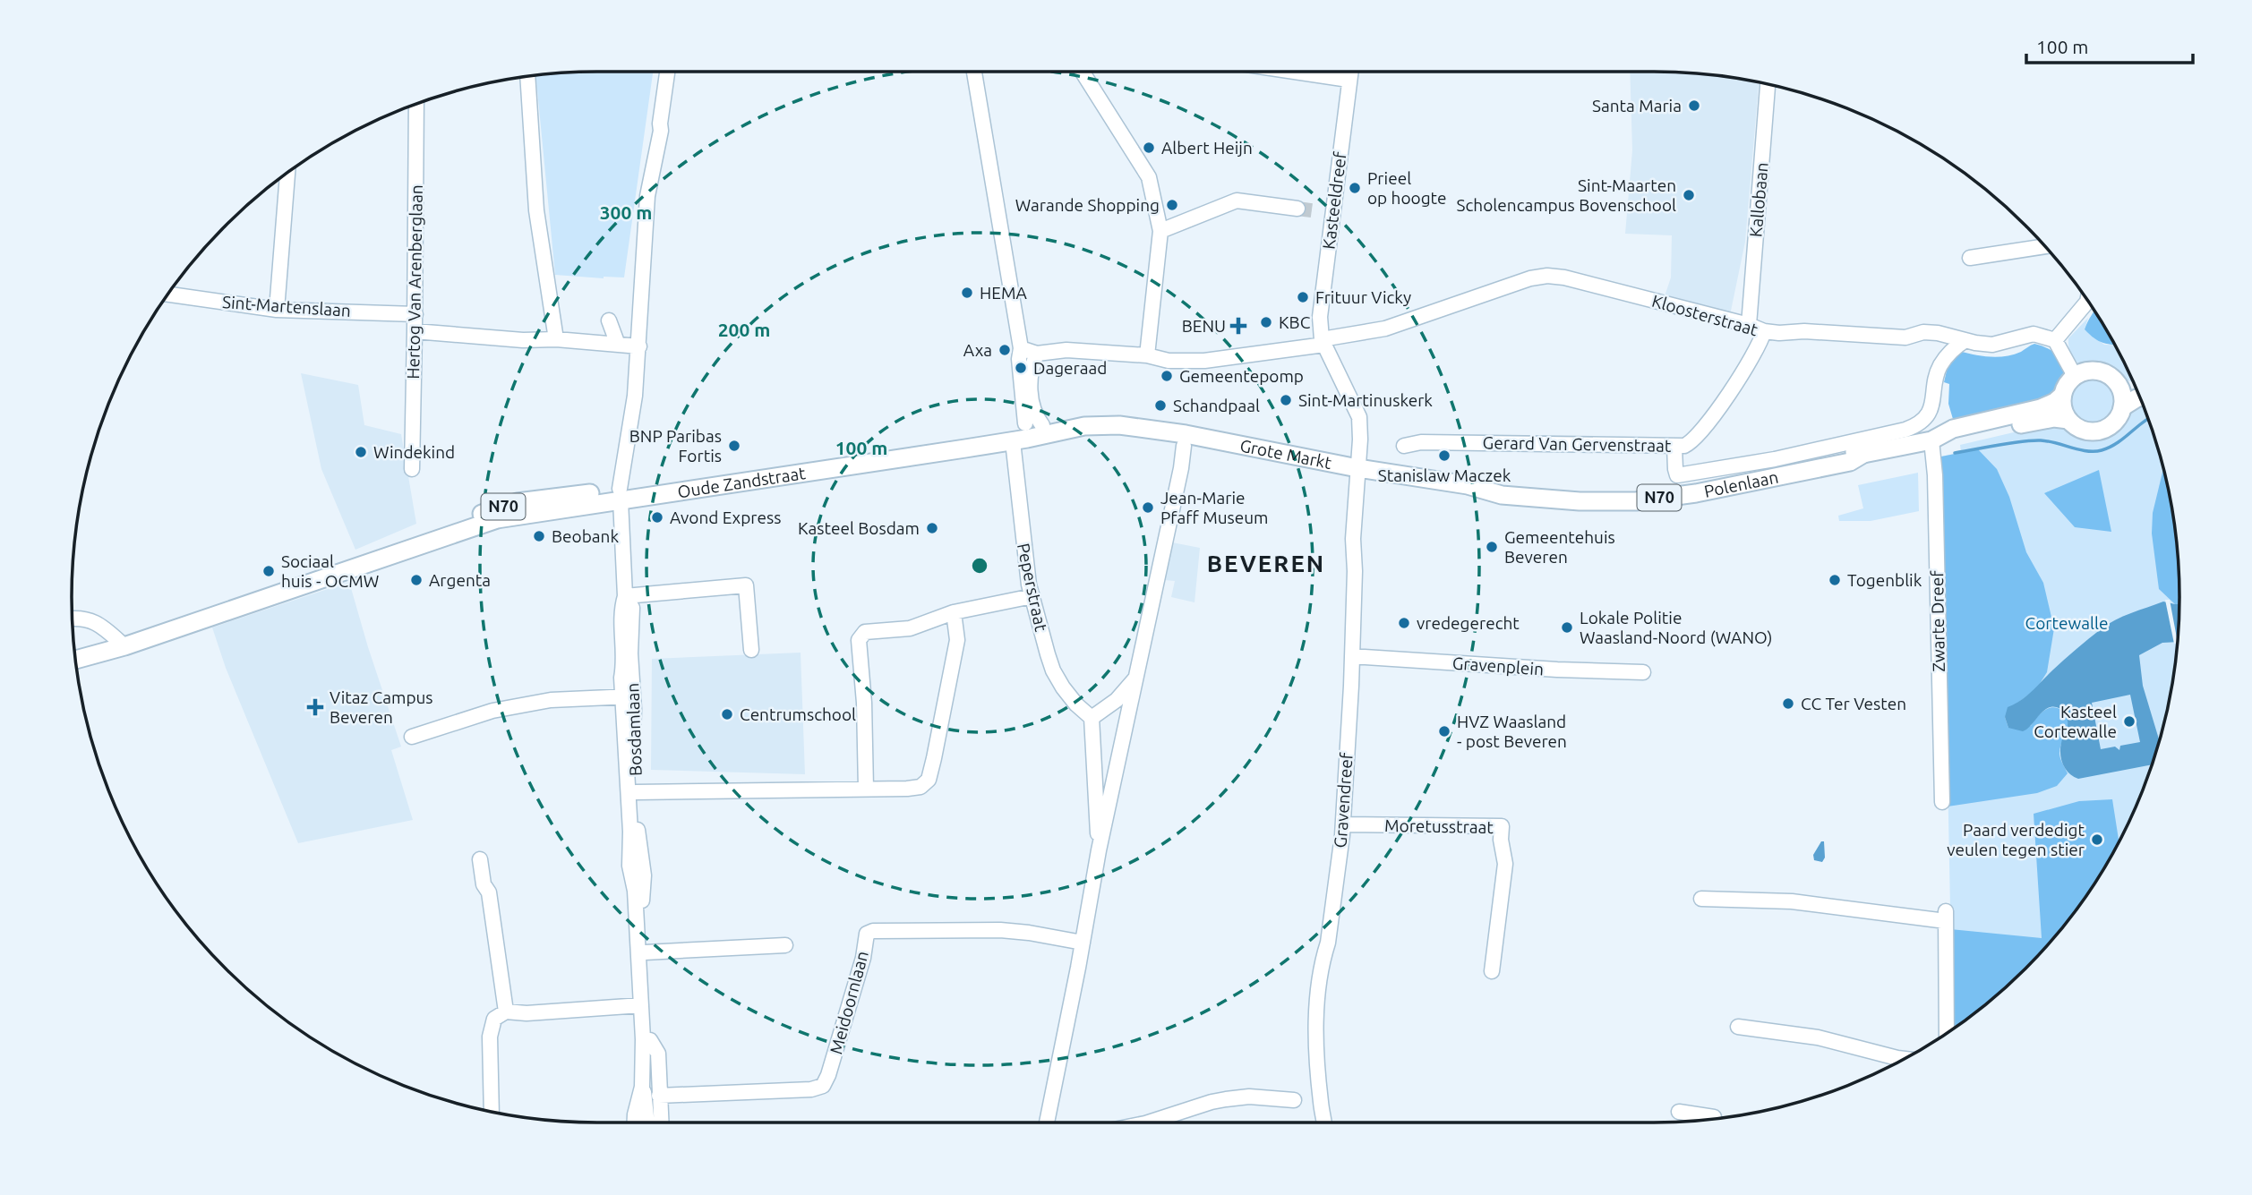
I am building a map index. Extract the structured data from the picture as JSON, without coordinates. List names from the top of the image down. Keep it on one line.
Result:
{"streets":{"main road":["Grote Markt","Oude Zandstraat","Polenlaan","N70"],"street":["Kallobaan","Kasteeldreef","Hertog Van Arenberglaan","Sint-Martenslaan","Kloosterstraat","Gerard Van Gervenstraat","Peperstraat","Zwarte Dreef","Gravenplein","Bosdamlaan","Gravendreef","Moretusstraat","Meidoornlaan"]},"crossings":[["Kallobaan","Kloosterstraat"],["Kasteeldreef","Kloosterstraat"],["Kasteeldreef","Grote Markt"],["Hertog Van Arenberglaan","Sint-Martenslaan"],["Kloosterstraat","Gerard Van Gervenstraat"],["Kloosterstraat","Grote Markt"],["Kloosterstraat","Polenlaan"],["Gerard Van Gervenstraat","Polenlaan"],["Grote Markt","Oude Zandstraat"],["Grote Markt","Polenlaan"],["Grote Markt","Peperstraat"],["Grote Markt","Gravendreef"],["Oude Zandstraat","N70"],["Oude Zandstraat","Peperstraat"],["Oude Zandstraat","Bosdamlaan"],["Polenlaan","N70"],["Polenlaan","Zwarte Dreef"],["Polenlaan","Gravendreef"],["N70","Zwarte Dreef"],["Gravenplein","Gravendreef"],["Bosdamlaan","Meidoornlaan"],["Gravendreef","Moretusstraat"]],"districts":["BEVEREN"],"parks":["Cortewalle"],"places":{"other":["Santa Maria","Albert Heijn","Prieel op hoogte","Sint-Maarten Scholencampus Bovenschool","Warande Shopping","HEMA","Frituur Vicky","KBC","Axa","Dageraad","Gemeentepomp","Sint-Martinuskerk","Schandpaal","BNP Paribas Fortis","Windekind","Stanislaw Maczek","Jean-Marie Pfaff Museum","Avond Express","Kasteel Bosdam","Beobank","Gemeentehuis Beveren","Sociaal huis - OCMW","Argenta","Togenblik","vredegerecht","Lokale Politie Waasland-Noord (WANO)","CC Ter Vesten","Centrumschool","Kasteel Cortewalle","HVZ Waasland - post Beveren","Paard verdedigt veulen tegen stier"],"health":["BENU","Vitaz Campus Beveren"]},"scale_bar":"100 m","rings":["300 m","200 m","100 m"]}
